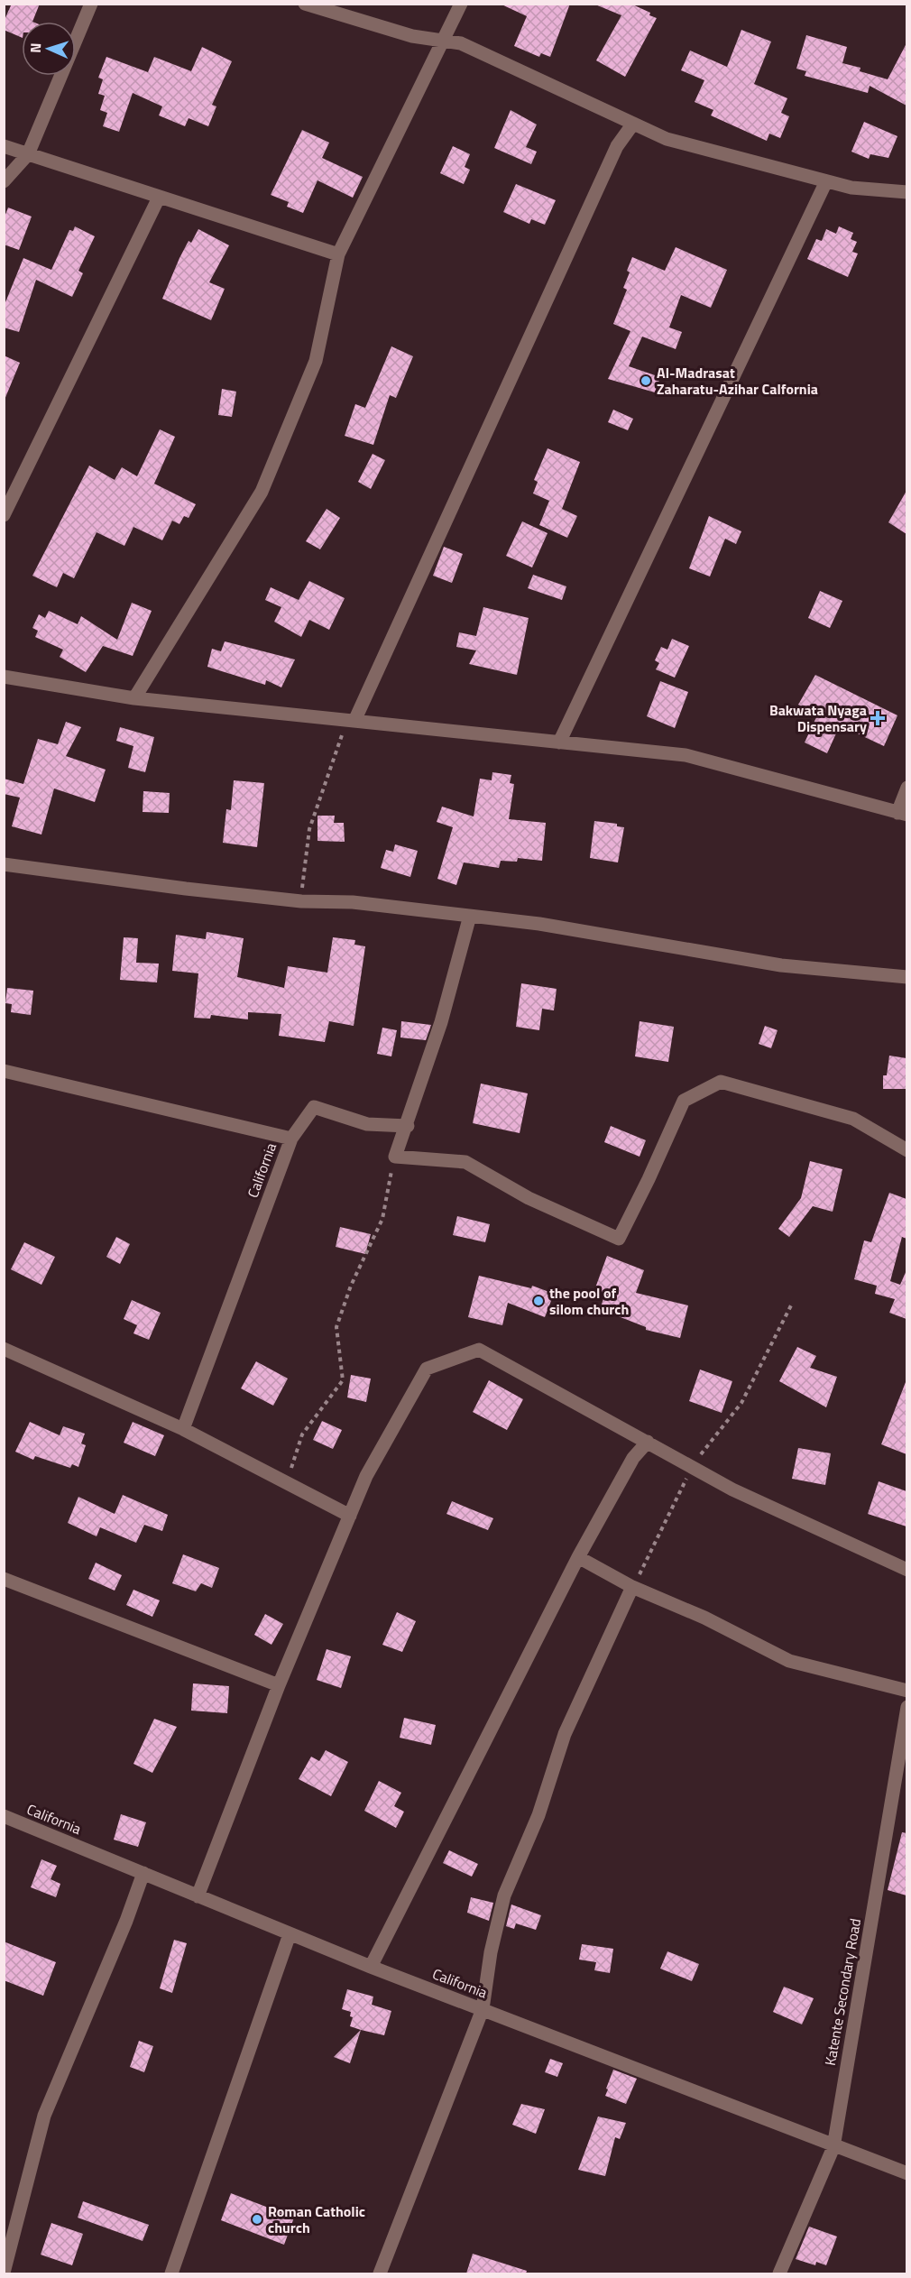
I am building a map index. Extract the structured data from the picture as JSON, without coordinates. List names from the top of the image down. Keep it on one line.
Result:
{"streets":{"street":["California","Katente Secondary Road"]},"crossings":[["California","Katente Secondary Road"]],"places":{"other":["Al-Madrasat Zaharatu-Azihar Calfornia","the pool of silom church","Roman Catholic church"],"health":["Bakwata Nyaga Dispensary"]},"north":"left"}
